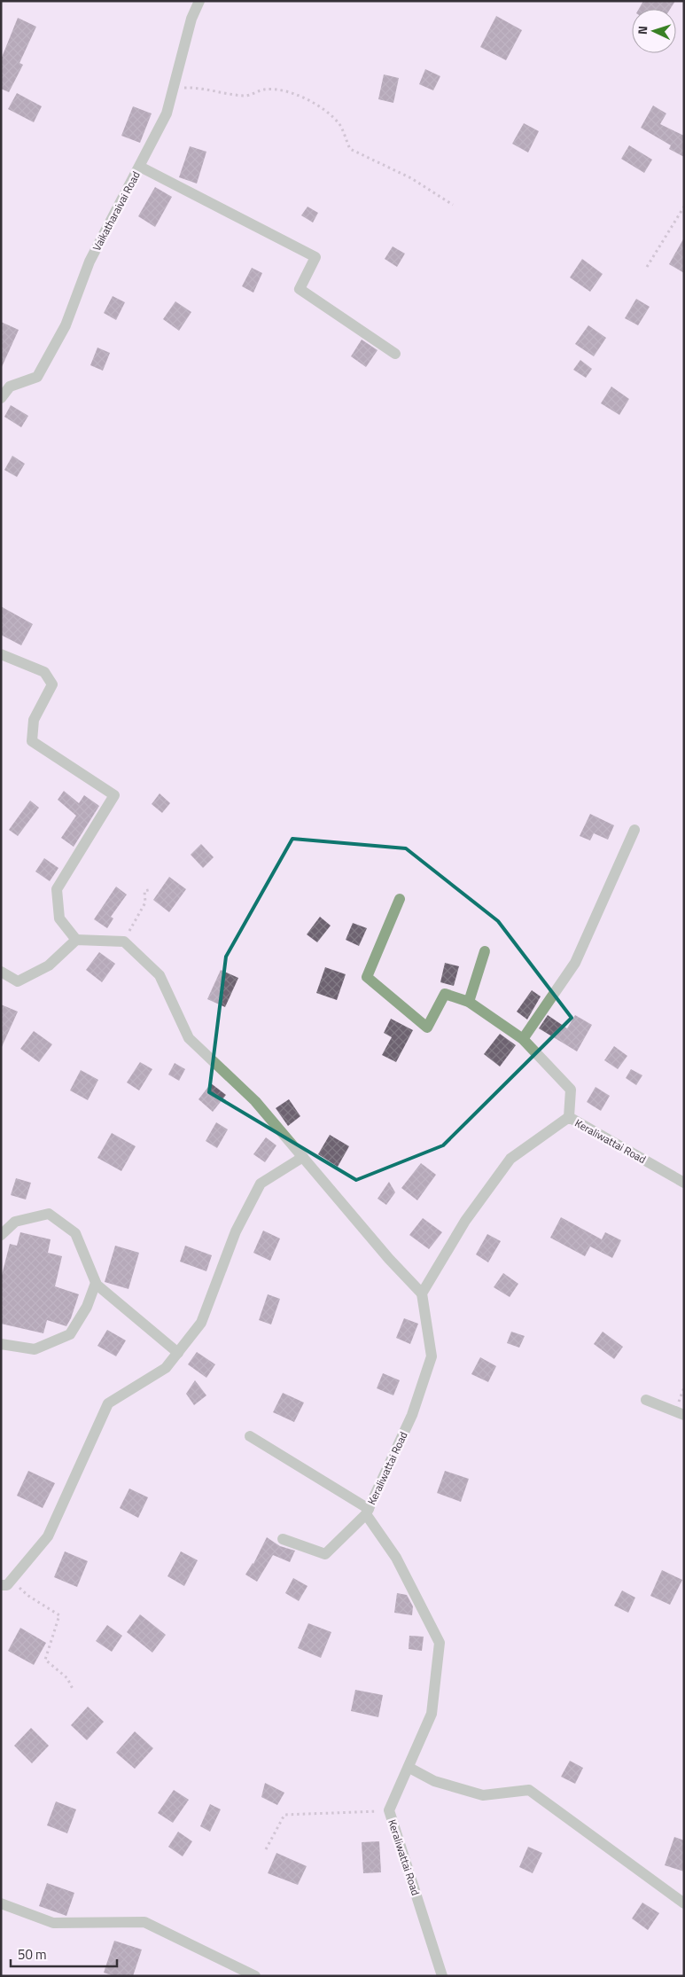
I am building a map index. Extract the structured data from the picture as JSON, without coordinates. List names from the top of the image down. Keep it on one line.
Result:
{"streets":{"street":["Vaikatharaivai Road","Keraliwattai Road"]},"scale_bar":"50 m","north":"left"}
